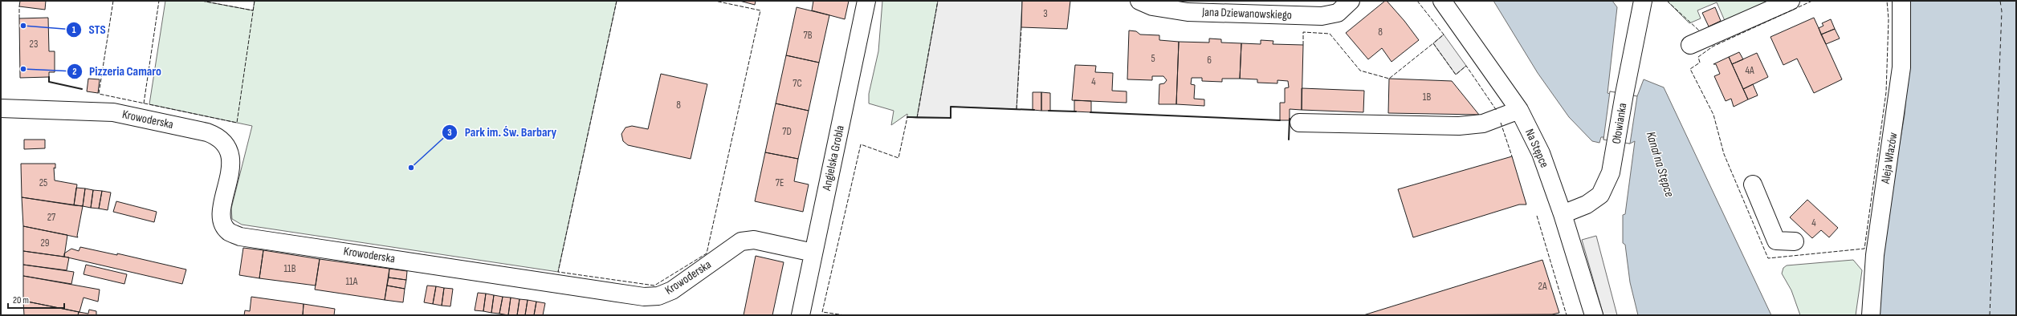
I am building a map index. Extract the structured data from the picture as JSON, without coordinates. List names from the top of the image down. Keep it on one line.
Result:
{"streets":{"street":["Jana Dziewanowskiego","Krowoderska","Ołowianka","Na Stępce","Angielska Grobla","Aleja Włazów"]},"crossings":[["Krowoderska","Angielska Grobla"],["Ołowianka","Na Stępce"]],"water":["Kanał na Stępce"],"places":["STS","Pizzeria Camaro","Park im. Św. Barbary"],"house_numbers":["3","8","7B","23","5","6","4A","4","7C","1B","8","7D","25","7E","27","4","29","11B","11A","2A"],"scale_bar":"20 m"}
